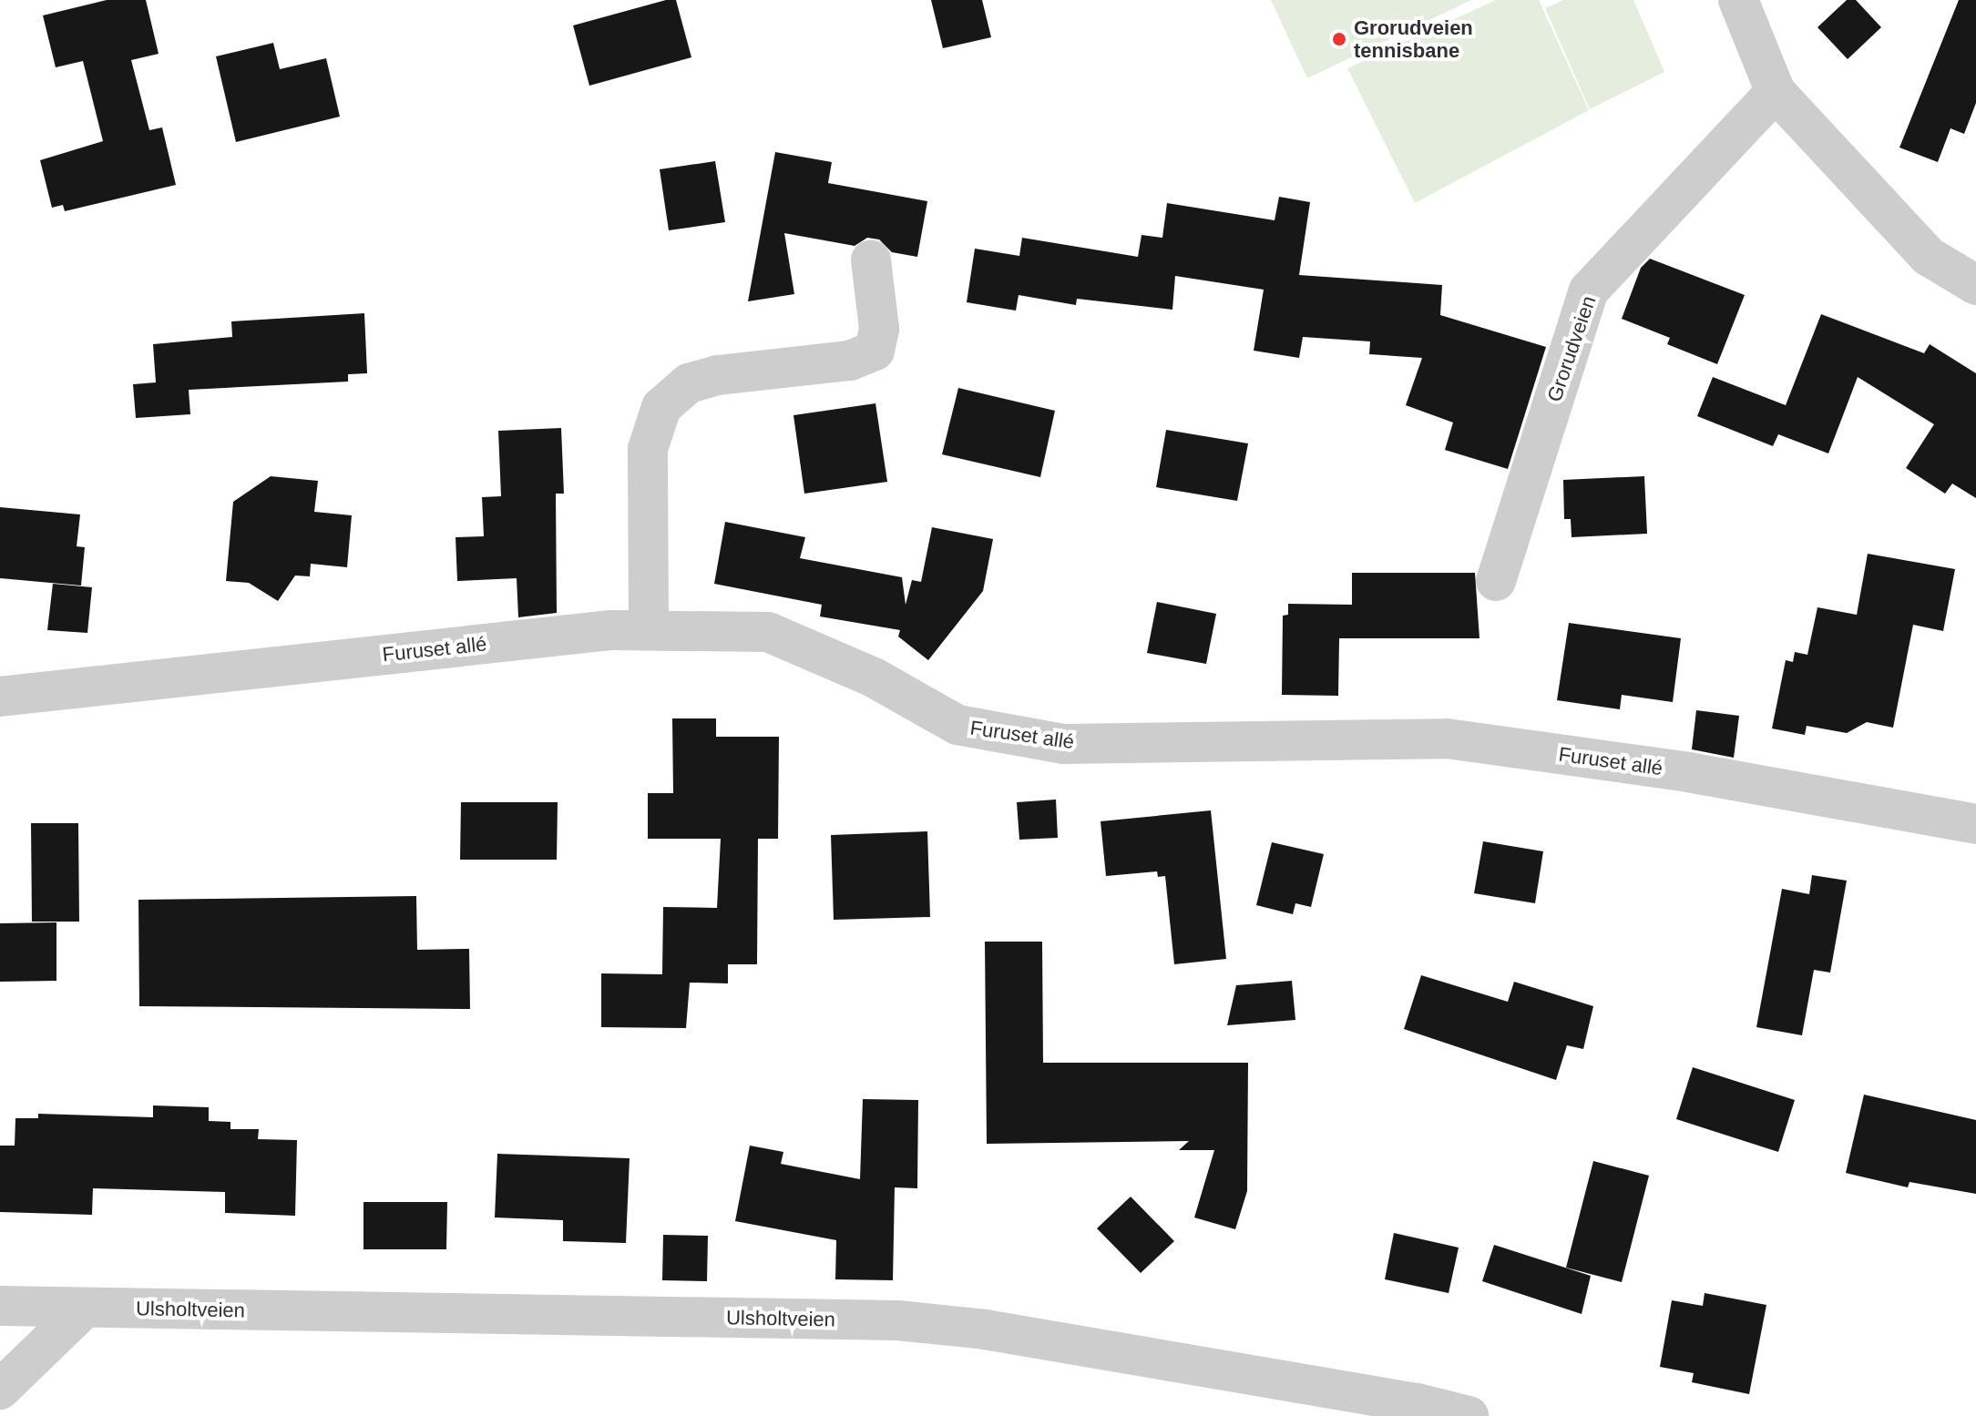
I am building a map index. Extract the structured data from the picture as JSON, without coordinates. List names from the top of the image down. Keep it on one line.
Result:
{"streets":{"street":["Grorudveien","Furuset allé","Ulsholtveien"]},"places":["Grorudveien tennisbane"]}
